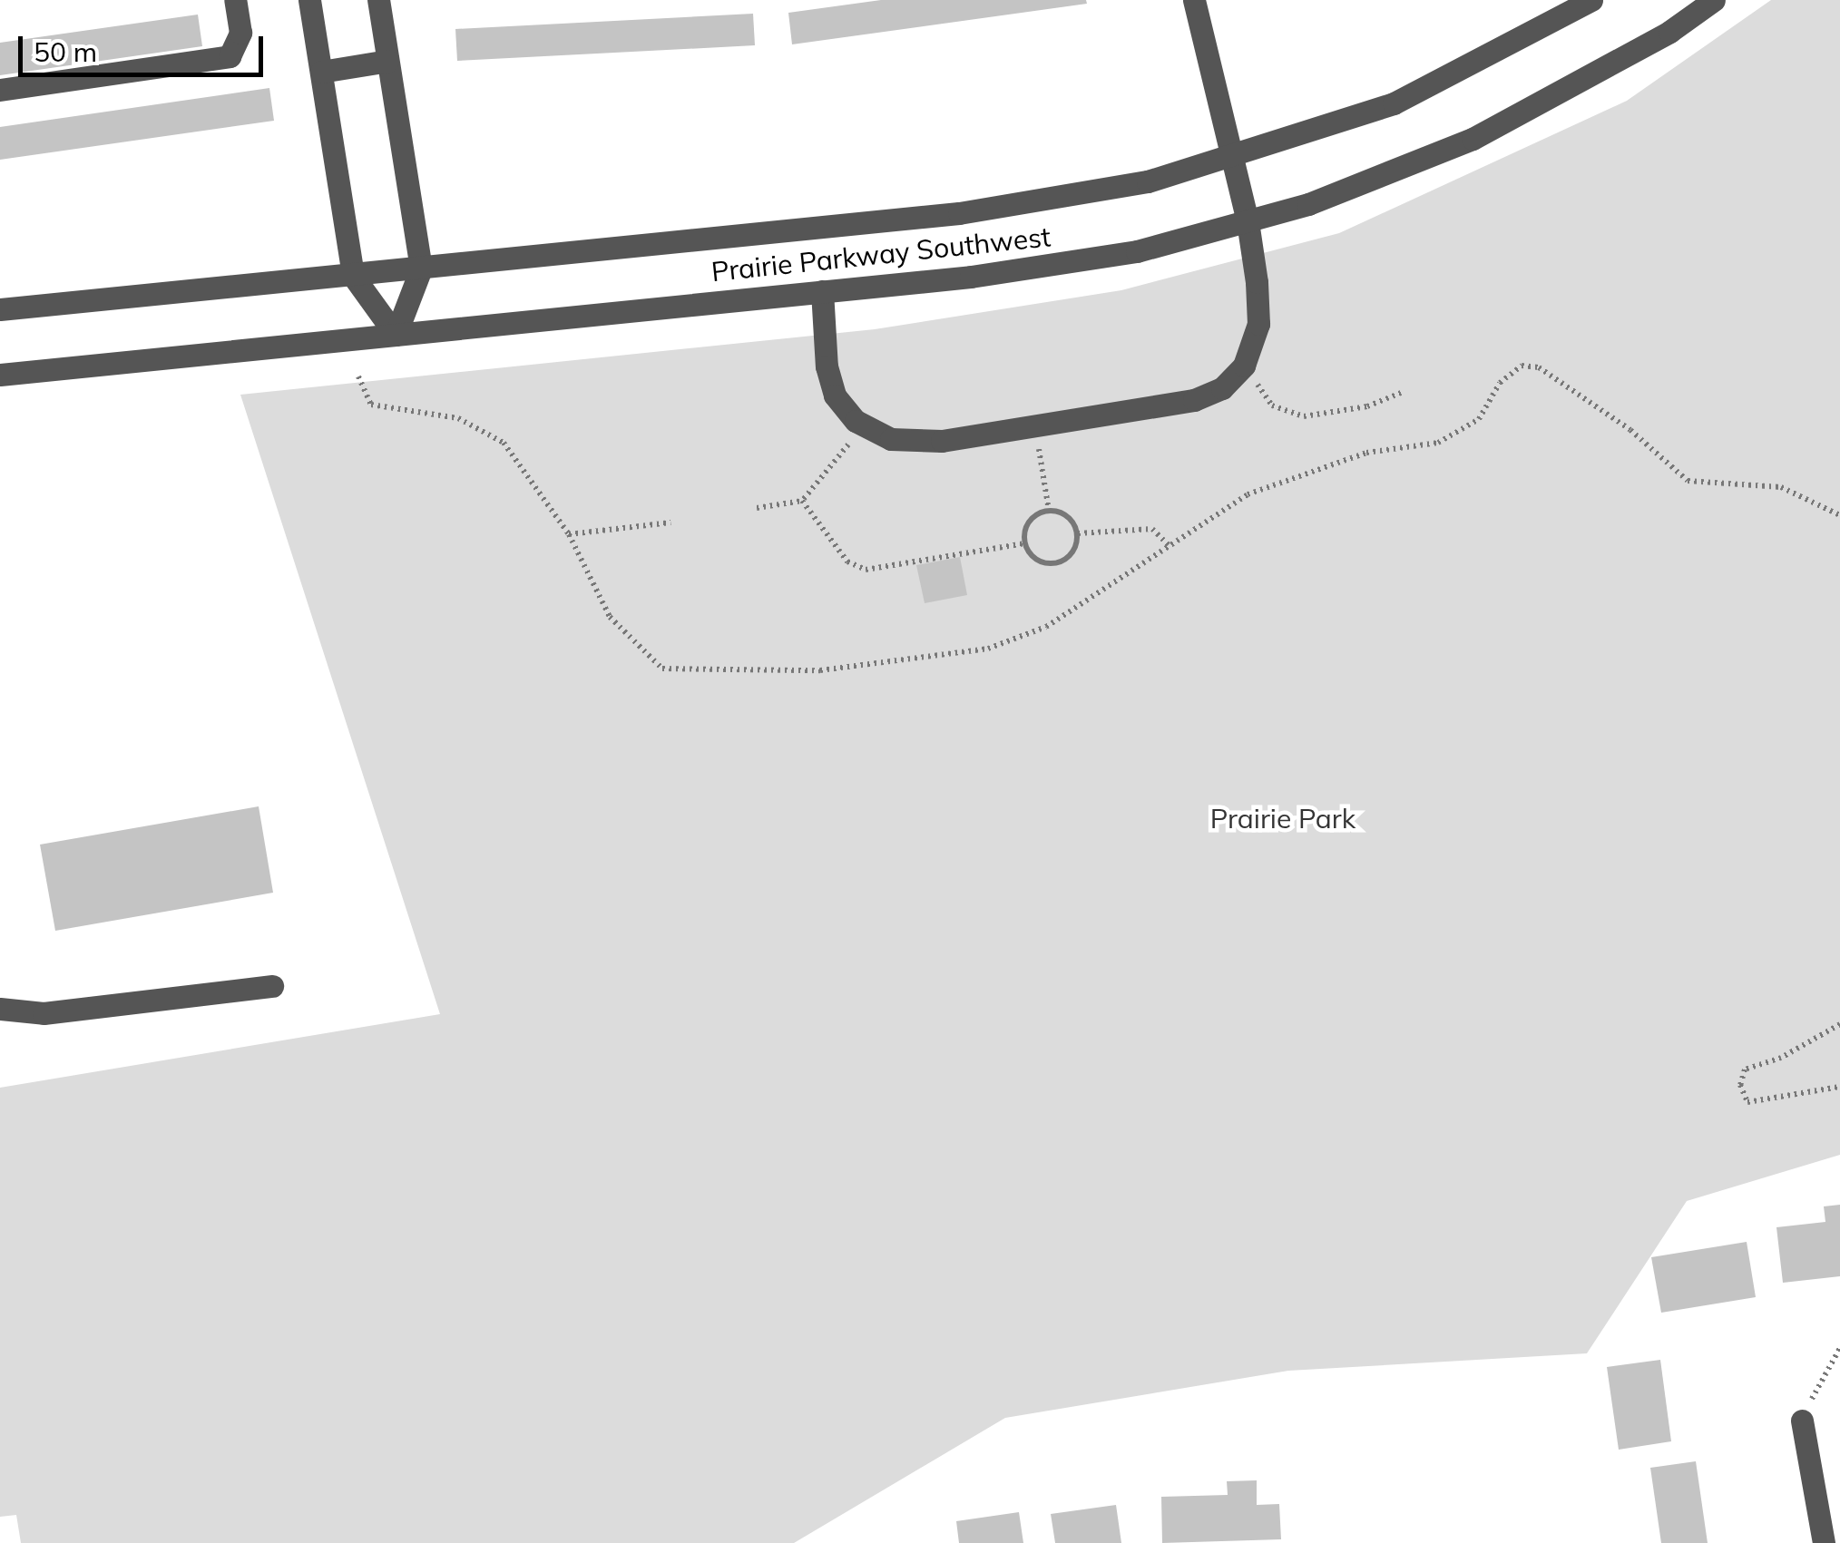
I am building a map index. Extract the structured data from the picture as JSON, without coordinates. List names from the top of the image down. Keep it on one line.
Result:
{"streets":{"street":["Prairie Parkway Southwest"]},"parks":["Prairie Park"],"scale_bar":"50 m"}
